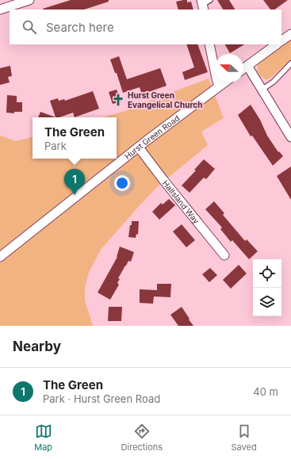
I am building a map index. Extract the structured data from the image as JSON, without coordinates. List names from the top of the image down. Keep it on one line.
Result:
{"streets":{"street":["Hurst Green Road","Hallsland Way"]},"crossings":[["Hurst Green Road","Hallsland Way"]],"places":{"church":["Hurst Green Evangelical Church"]},"north":"left","page":{"search":"Search here","popup":["The Green","Park"],"pins":"1","heading":"Nearby","list":[{"mark":"1","name":"The Green","note":"Park · Hurst Green Road","value":"40 m"}],"nav":["Map","Directions","Saved"]}}
